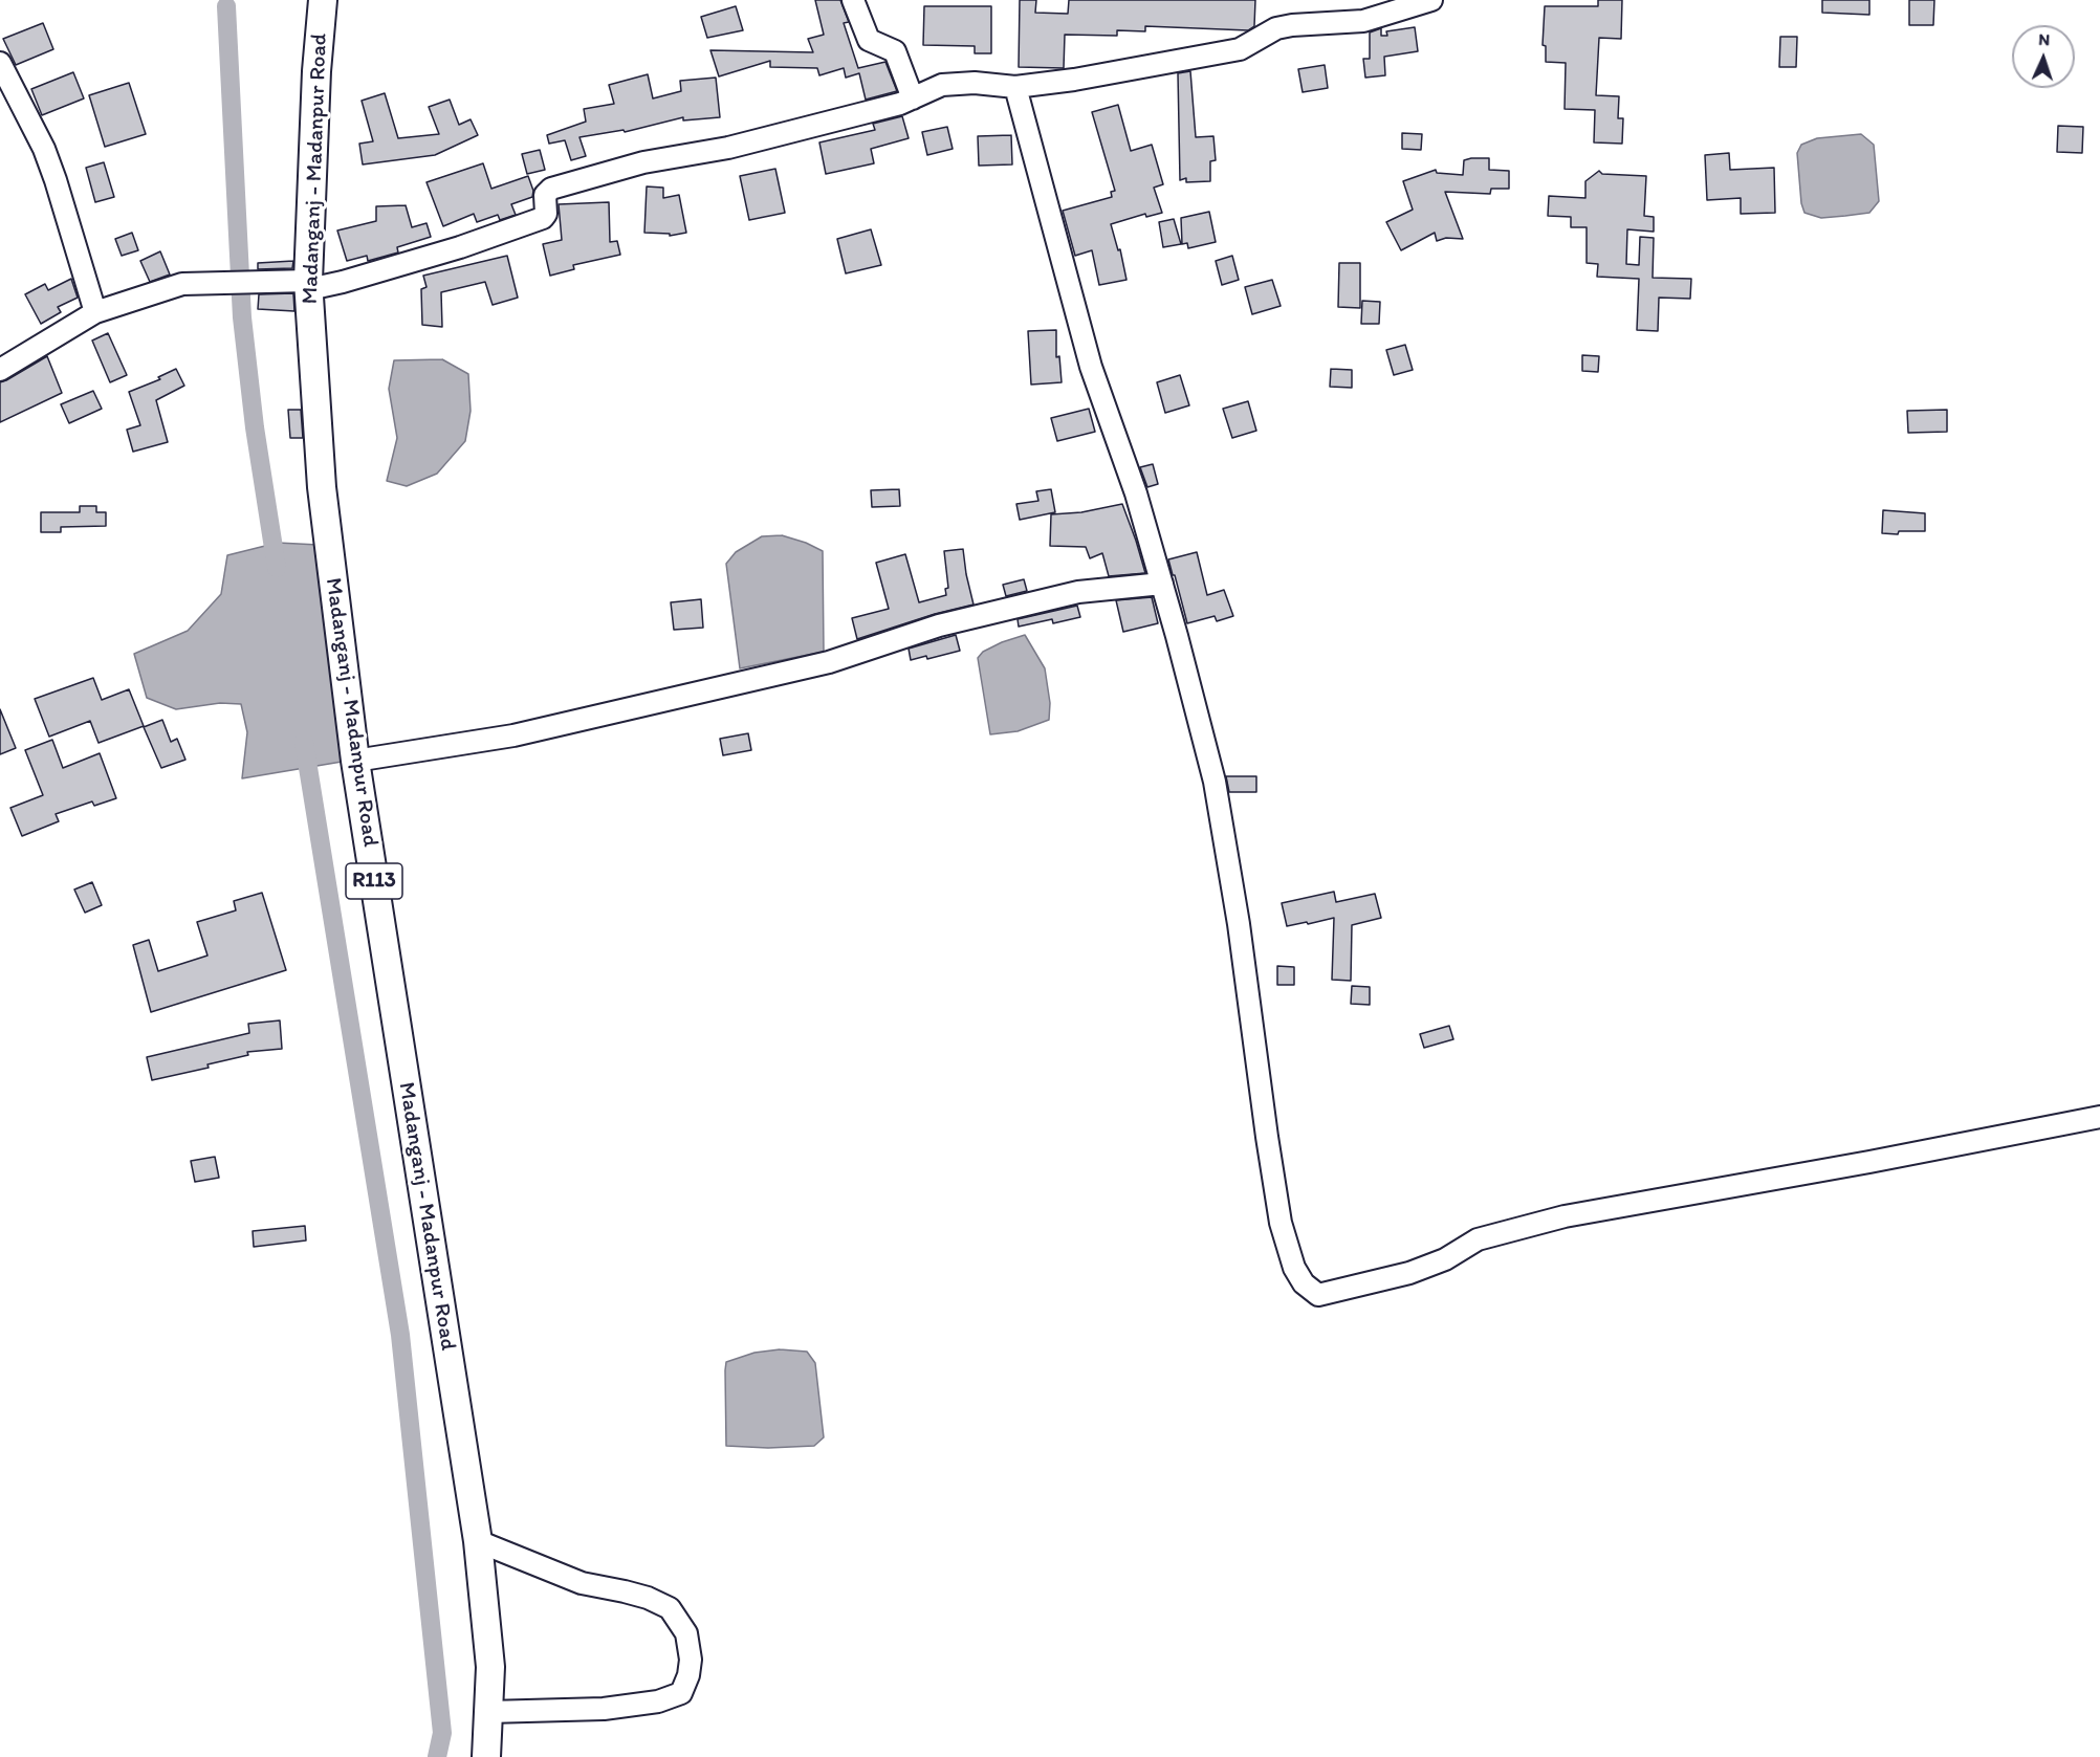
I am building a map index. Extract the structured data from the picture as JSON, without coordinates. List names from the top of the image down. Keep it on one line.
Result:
{"streets":{"main road":["Madanganj - Madanpur Road","R113"]},"north":"top"}
